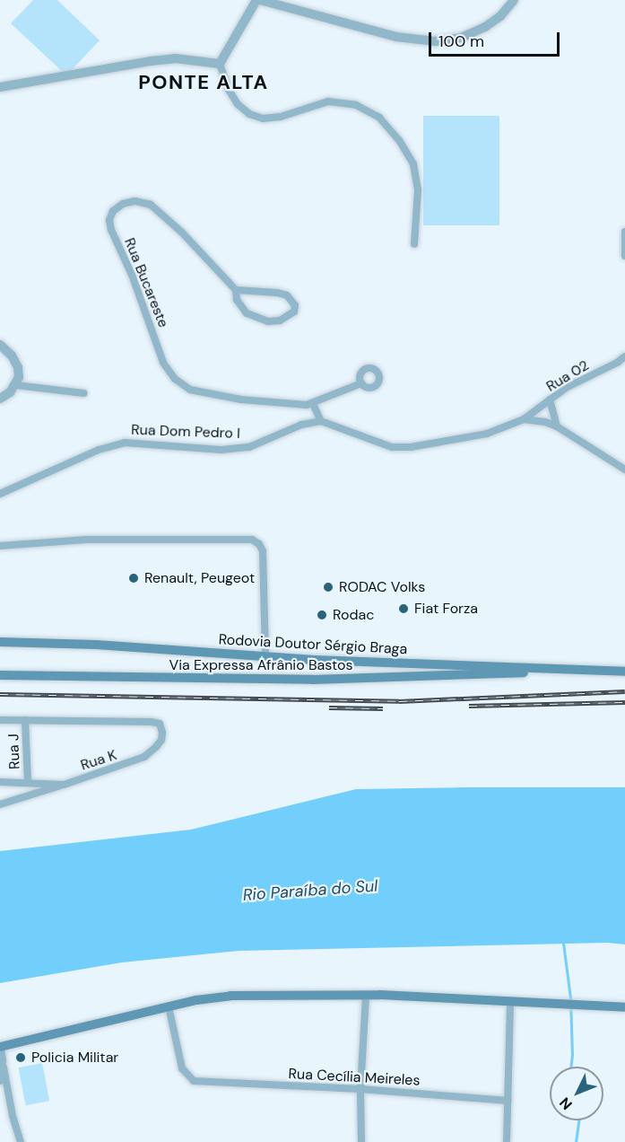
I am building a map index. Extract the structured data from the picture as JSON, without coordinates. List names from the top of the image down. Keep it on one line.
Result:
{"streets":{"main road":["Rodovia Doutor Sérgio Braga","Via Expressa Afrânio Bastos"],"street":["Rua Bucareste","Rua 02","Rua Dom Pedro I","Rua J","Rua K","Rua Cecília Meireles"]},"crossings":[["Rua 02","Rua Dom Pedro I"],["Rodovia Doutor Sérgio Braga","Via Expressa Afrânio Bastos"],["Rua J","Rua K"]],"districts":["PONTE ALTA"],"water":["Rio Paraíba do Sul"],"places":["Renault, Peugeot","RODAC Volks","Fiat Forza","Rodac","Policia Militar"],"scale_bar":"100 m","north":"bottom left"}
